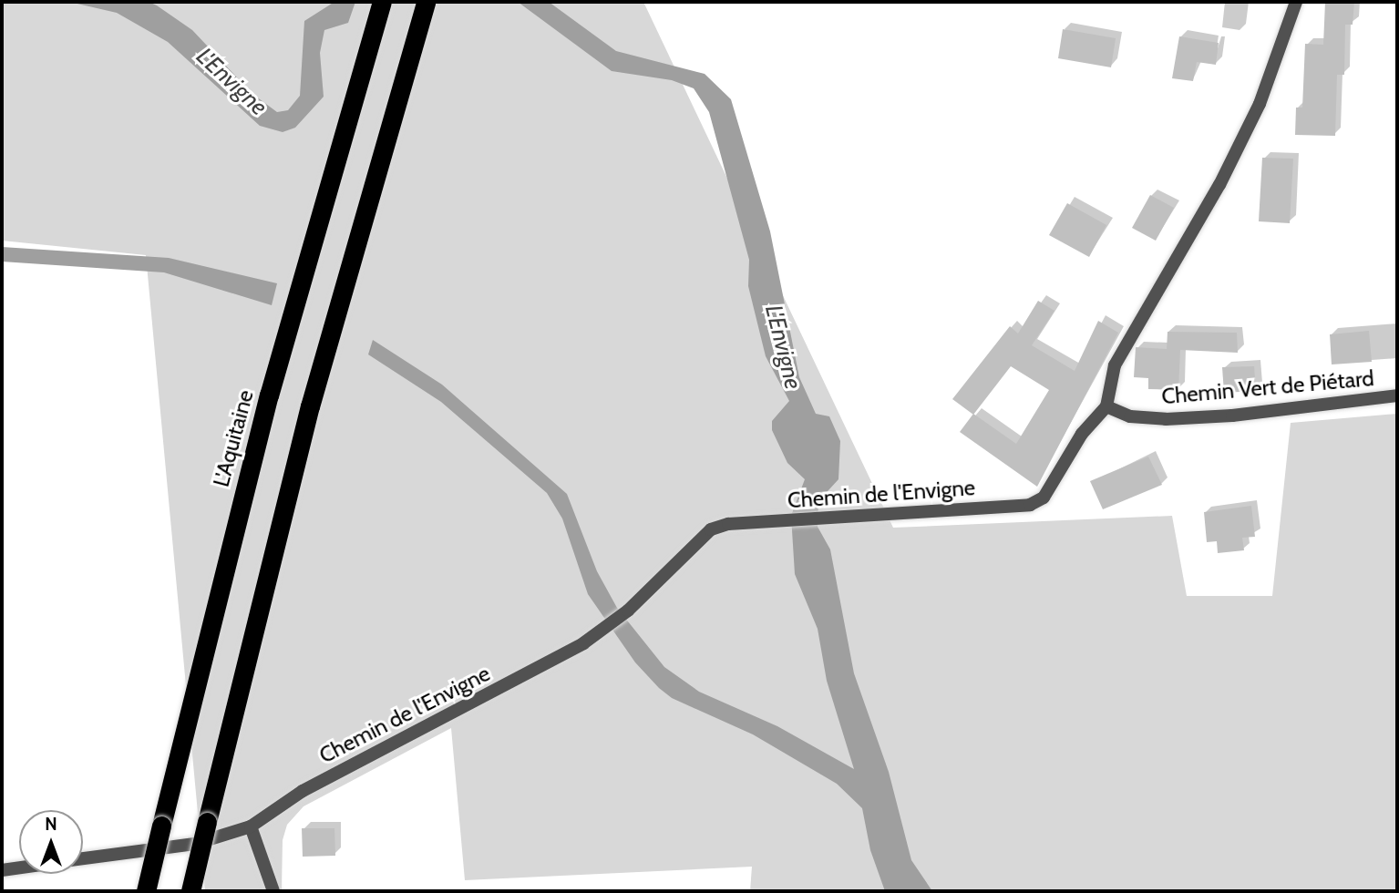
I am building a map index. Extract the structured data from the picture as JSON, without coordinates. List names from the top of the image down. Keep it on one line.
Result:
{"streets":{"highway":["L'Aquitaine"],"street":["Chemin Vert de Piétard","Chemin de l'Envigne"]},"crossings":[["Chemin Vert de Piétard","Chemin de l'Envigne"]],"water":["L'Envigne"],"north":"top"}
